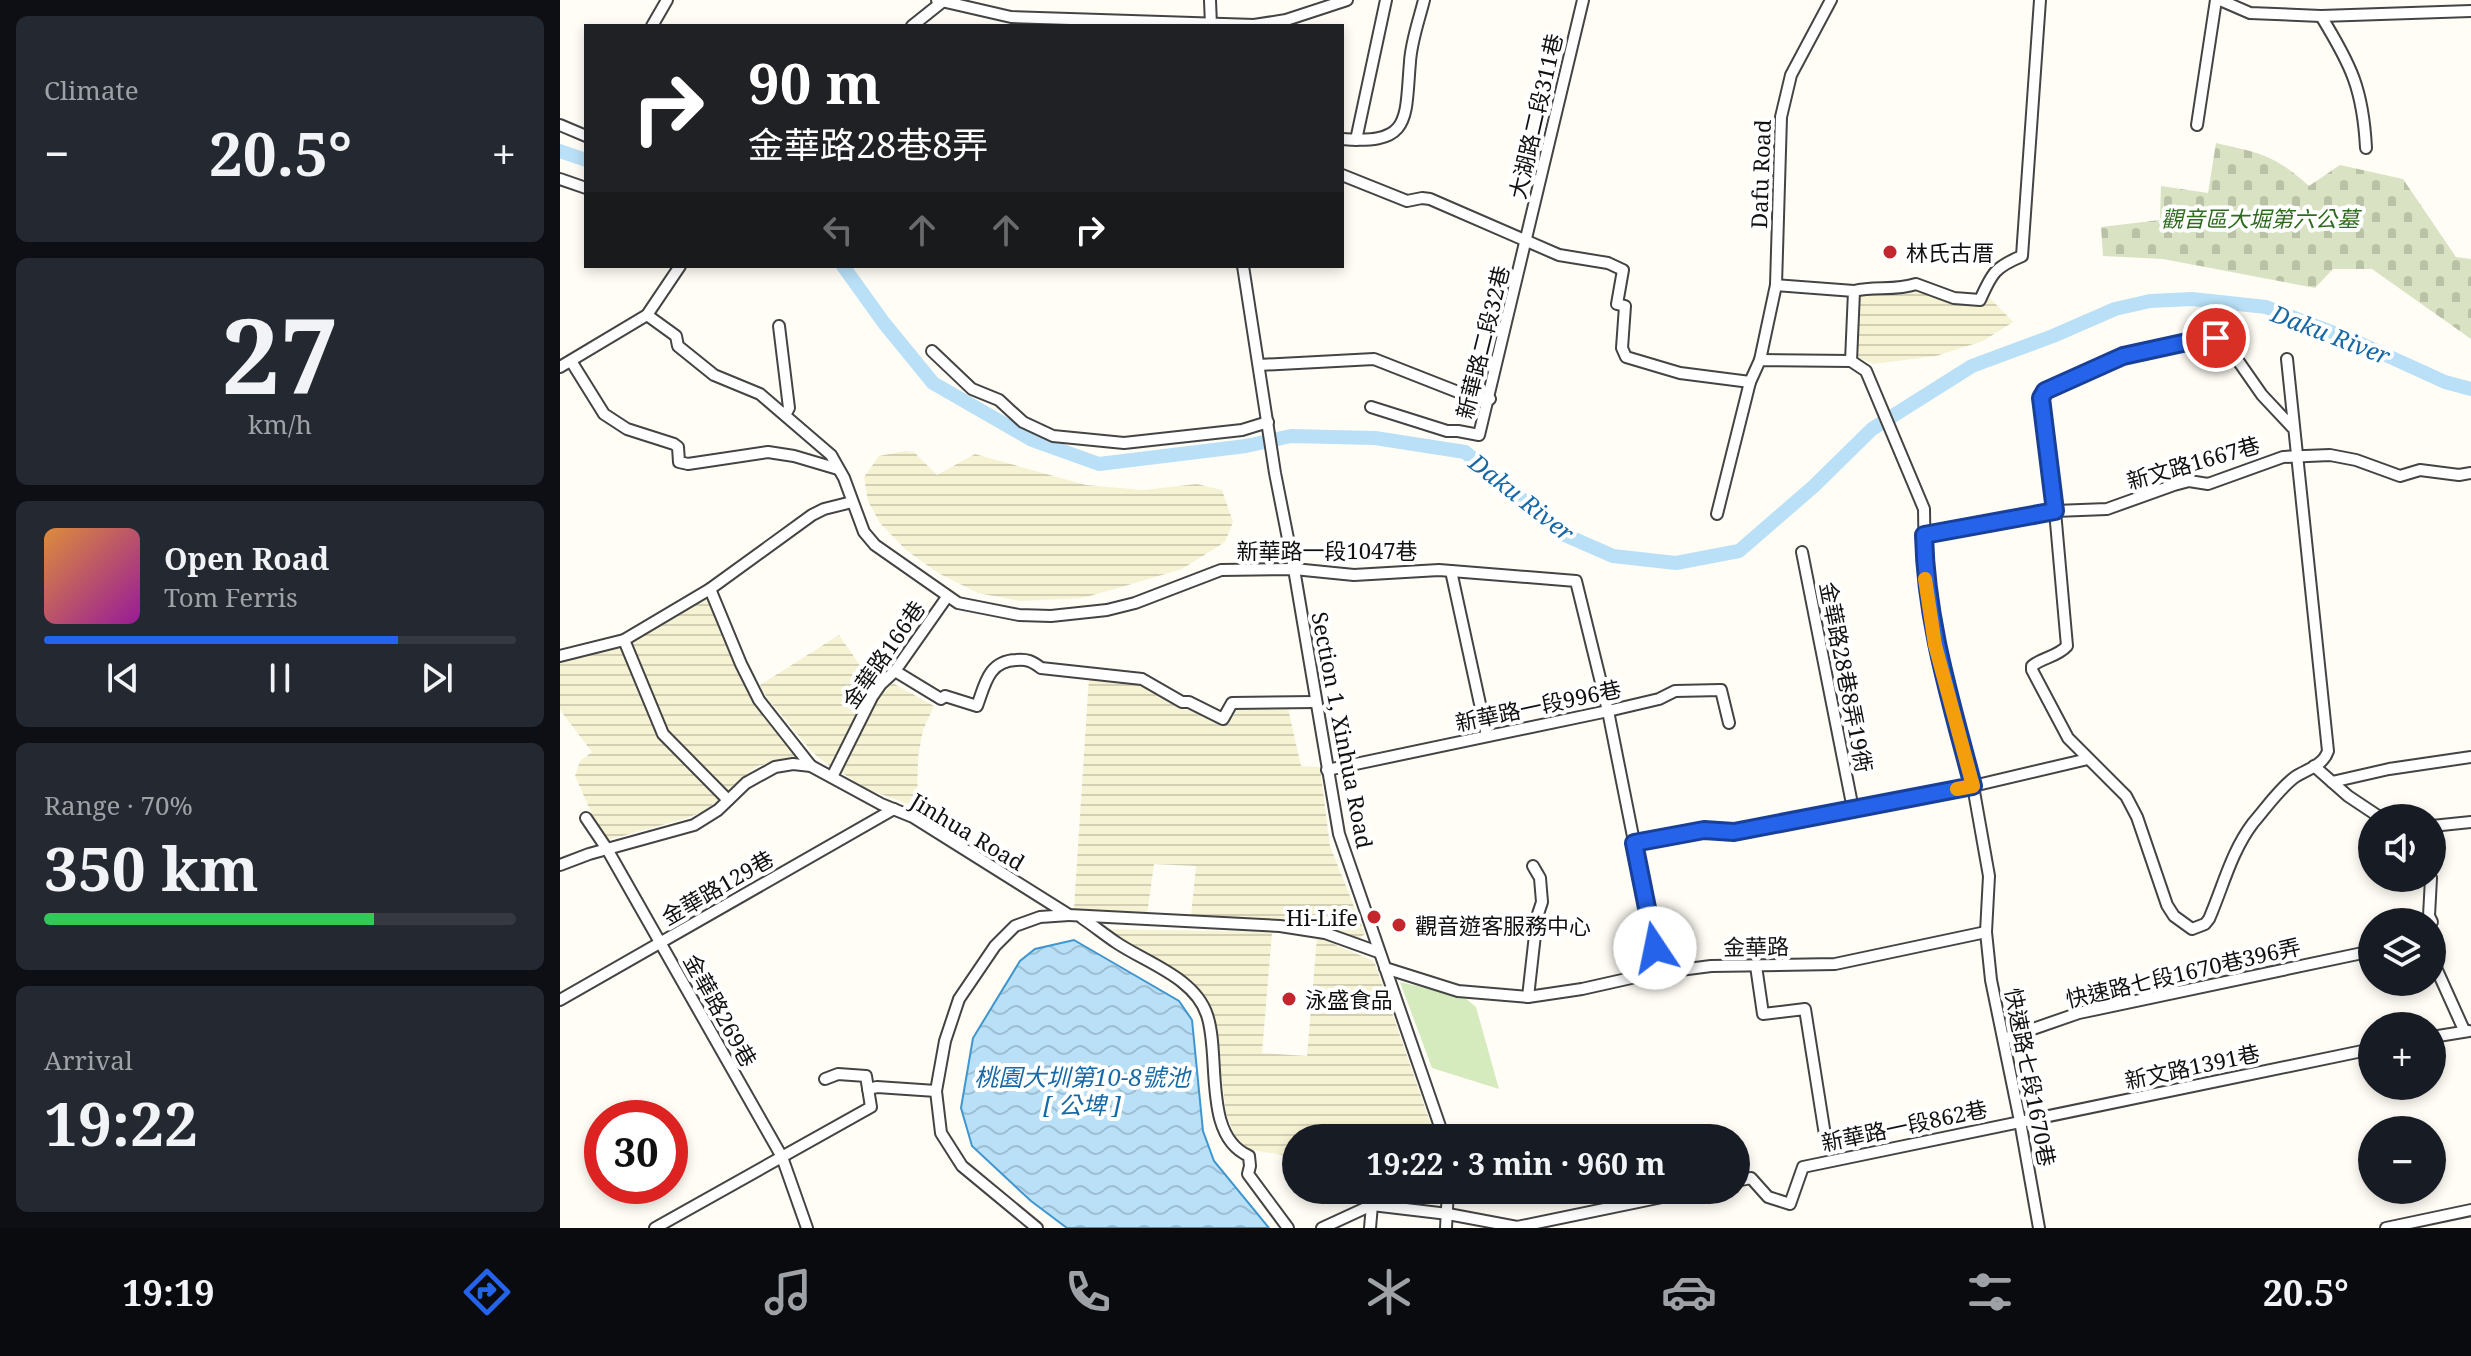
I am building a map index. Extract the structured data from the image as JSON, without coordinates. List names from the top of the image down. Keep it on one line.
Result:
{"streets":{"street":["大湖路二段311巷","Dafu Road","新華路二段32巷","新文路1667巷","新華路一段1047巷","金華路166巷","金華路28巷8弄19衖","新華路一段996巷","Section 1, Xinhua Road","Jinhua Road","金華路129巷","金華路","快速路七段1670巷396弄","金華路269巷","新文路1391巷","快速路七段1670巷","新華路一段862巷"]},"crossings":[["大湖路二段311巷","新華路二段32巷"],["新文路1667巷","快速路七段1670巷"],["新華路一段1047巷","金華路166巷"],["新華路一段1047巷","新華路一段996巷"],["新華路一段1047巷","Section 1, Xinhua Road"],["金華路166巷","Jinhua Road"],["新華路一段996巷","Section 1, Xinhua Road"],["Section 1, Xinhua Road","Jinhua Road"],["Section 1, Xinhua Road","金華路"],["Jinhua Road","金華路129巷"],["金華路129巷","金華路269巷"],["金華路","快速路七段1670巷"],["快速路七段1670巷396弄","快速路七段1670巷"],["新文路1391巷","快速路七段1670巷"],["新文路1391巷","新華路一段862巷"],["快速路七段1670巷","新華路一段862巷"]],"water":["Daku River","桃園大圳第10-8號池 [ 公埤 ]"],"parks":["觀音區大堀第六公墓"],"places":["林氏古厝","Hi-Life","觀音遊客服務中心","泳盛食品"],"page":{"tile":["Climate",["27","km/h"],["Range · 70%","350 km"],["Arrival","19:22"]],"turn":["90 m","金華路28巷8弄"],"heat":["−","20.5°","+"],"song":["Open Road","Tom Ferris"],"map_buttons":["+","−"],"limit":"30","trip":"19:22 · 3 min · 960 m","tabs":["19:19","20.5°"]}}
